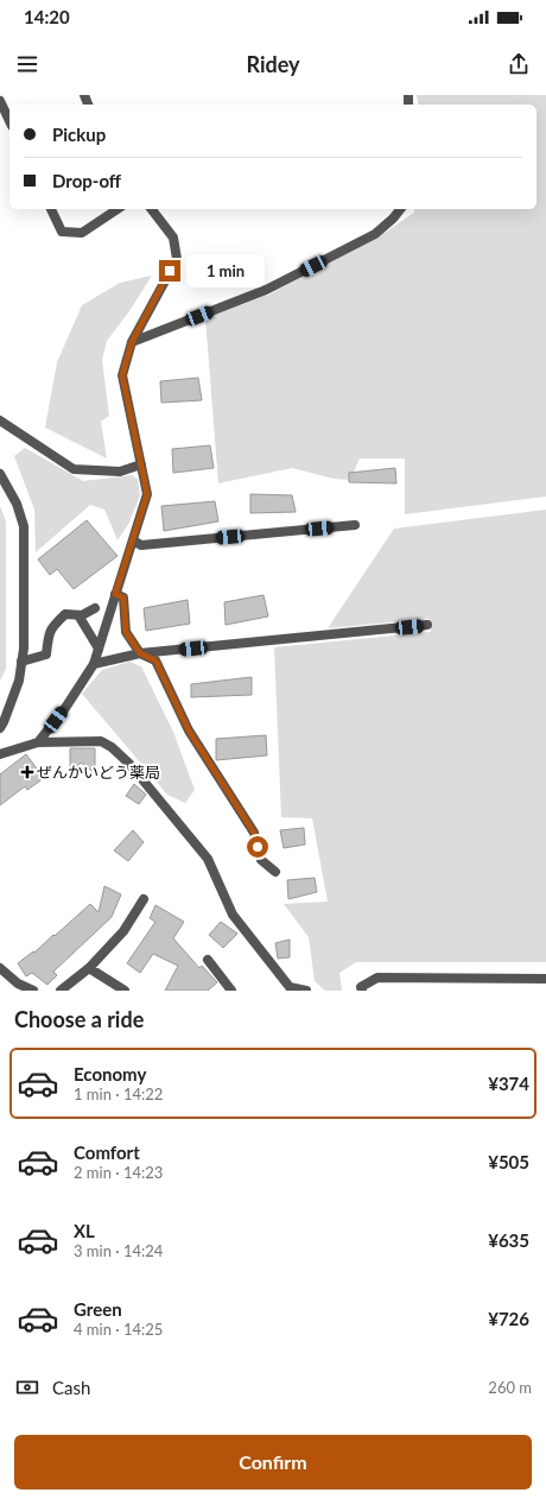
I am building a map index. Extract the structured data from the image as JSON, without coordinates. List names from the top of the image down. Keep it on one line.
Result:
{"places":{"health":["ぜんかいどう薬局"]},"page":{"status":"14:20","header":"Ridey","banner":["Pickup","Drop-off"],"bubble":"1 min","heading":"Choose a ride","list":[{"name":"Economy","note":"1 min · 14:22","value":"¥374"},{"name":"Comfort","note":"2 min · 14:23","value":"¥505"},{"name":"XL","note":"3 min · 14:24","value":"¥635"},{"name":"Green","note":"4 min · 14:25","value":"¥726"}],"pay":["Cash","260 m"],"buttons":"Confirm"}}
